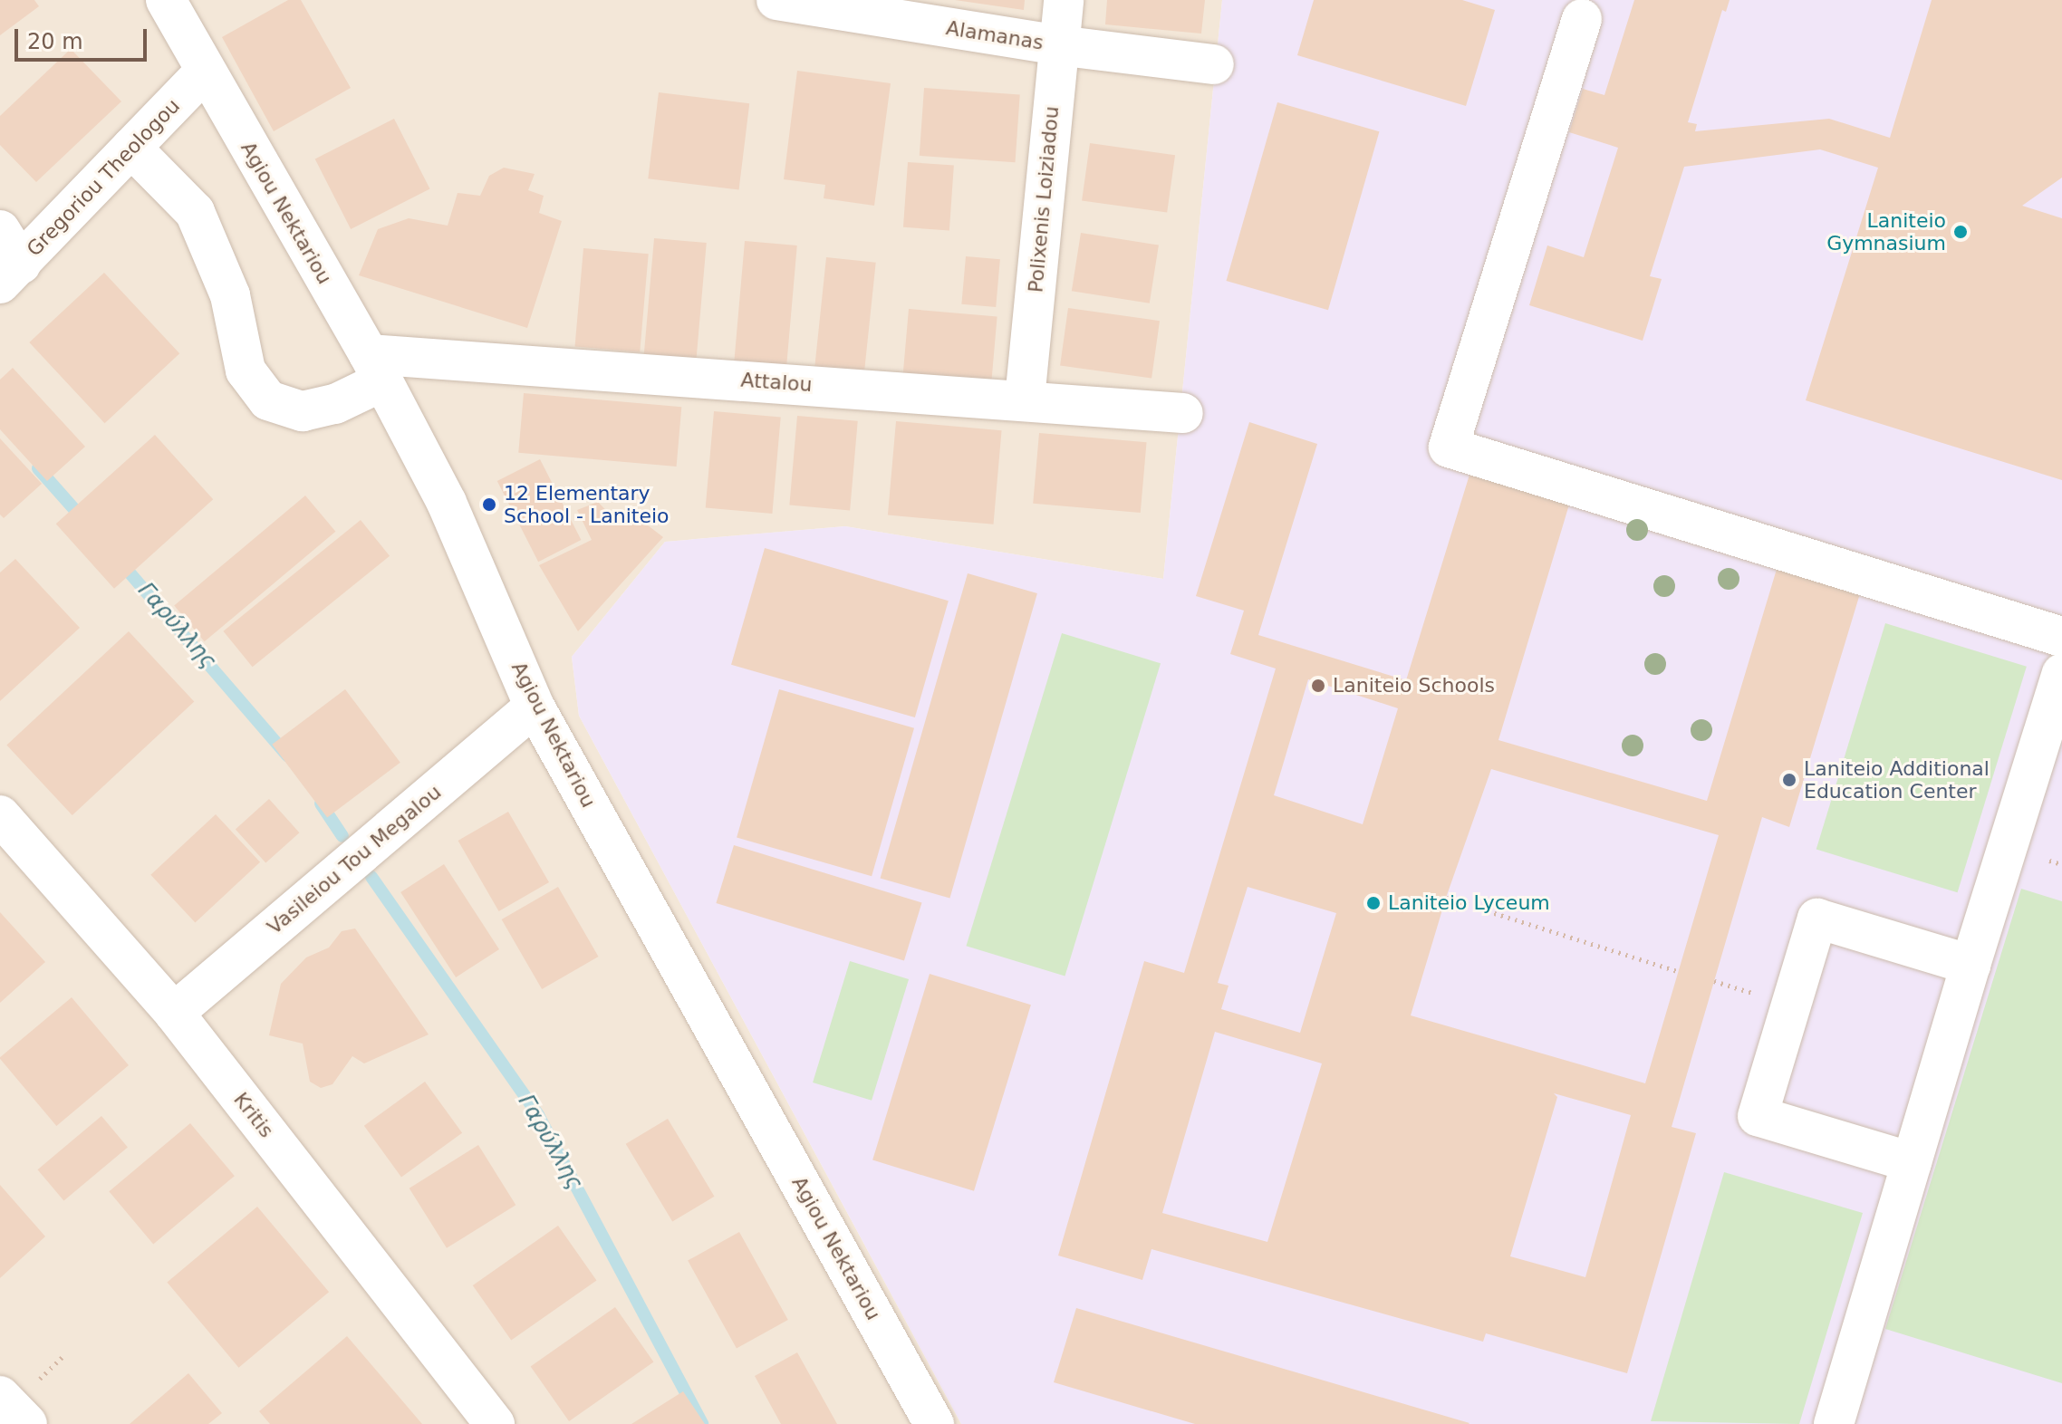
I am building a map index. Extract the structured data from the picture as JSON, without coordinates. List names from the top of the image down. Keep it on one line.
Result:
{"streets":{"street":["Alamanas","Gregoriou Theologou","Polixenis Loiziadou","Agiou Nektariou","Attalou","Vasileiou Tou Megalou","Kritis"]},"crossings":[["Alamanas","Polixenis Loiziadou"],["Gregoriou Theologou","Agiou Nektariou"],["Polixenis Loiziadou","Attalou"],["Agiou Nektariou","Attalou"],["Agiou Nektariou","Vasileiou Tou Megalou"],["Vasileiou Tou Megalou","Kritis"]],"water":["Γαρύλλης"],"places":["Laniteio Gymnasium","12 Elementary School - Laniteio","Laniteio Schools","Laniteio Additional Education Center","Laniteio Lyceum"],"scale_bar":"20 m"}
